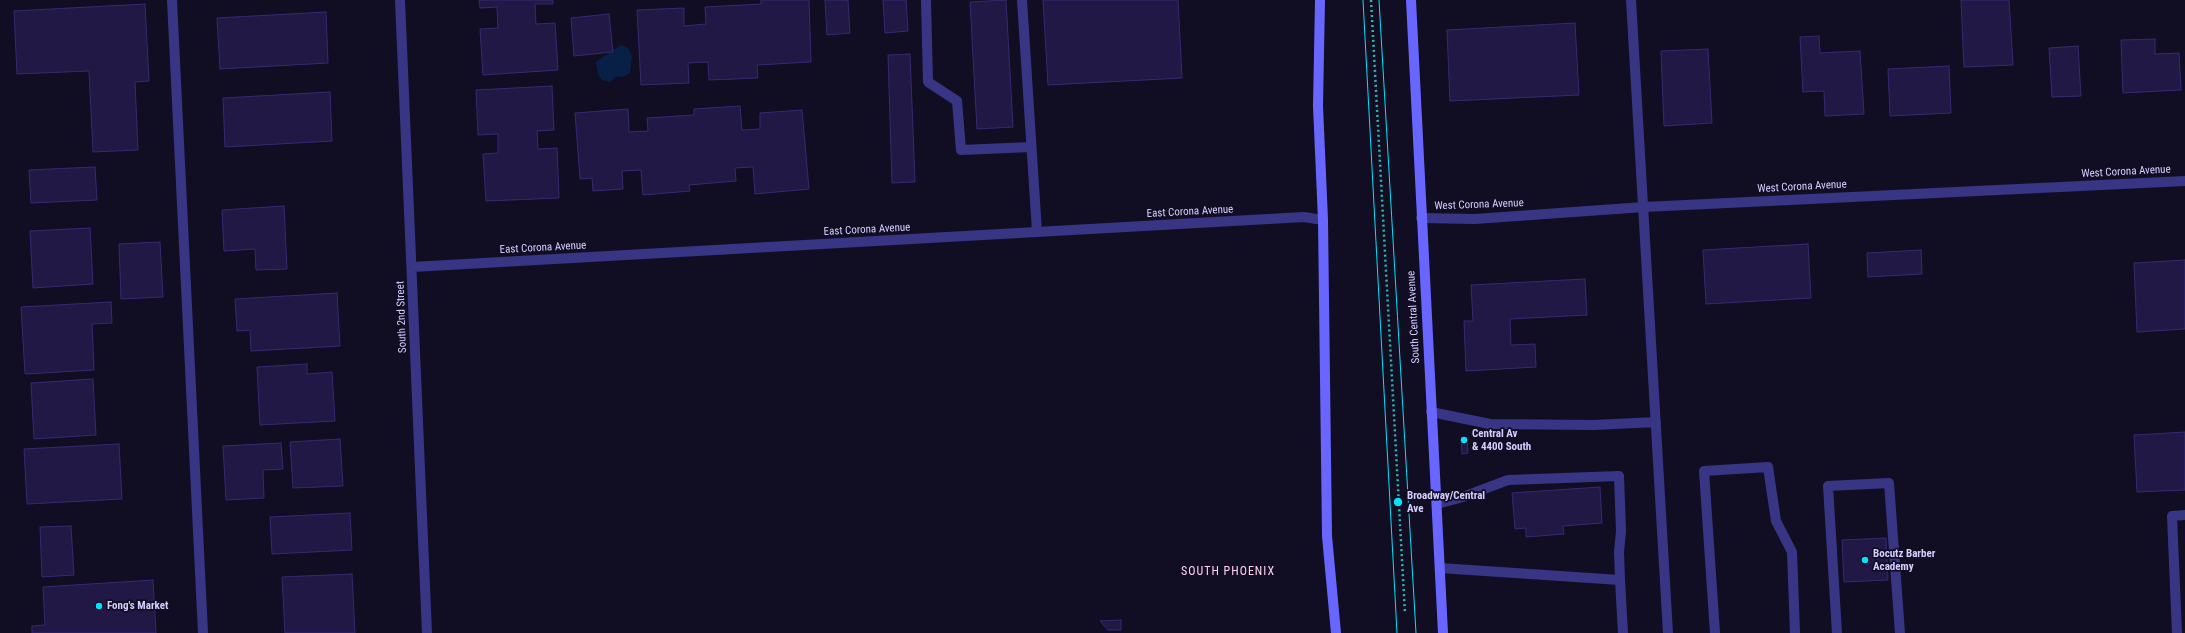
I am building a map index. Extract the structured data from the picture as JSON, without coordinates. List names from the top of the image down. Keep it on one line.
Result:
{"streets":{"main road":["South Central Avenue"],"street":["West Corona Avenue","East Corona Avenue","South 2nd Street"]},"crossings":[["West Corona Avenue","South Central Avenue"],["East Corona Avenue","South 2nd Street"]],"districts":["SOUTH PHOENIX"],"places":["Central Av & 4400 South","Broadway/Central Ave","Bocutz Barber Academy","Fong's Market"]}
